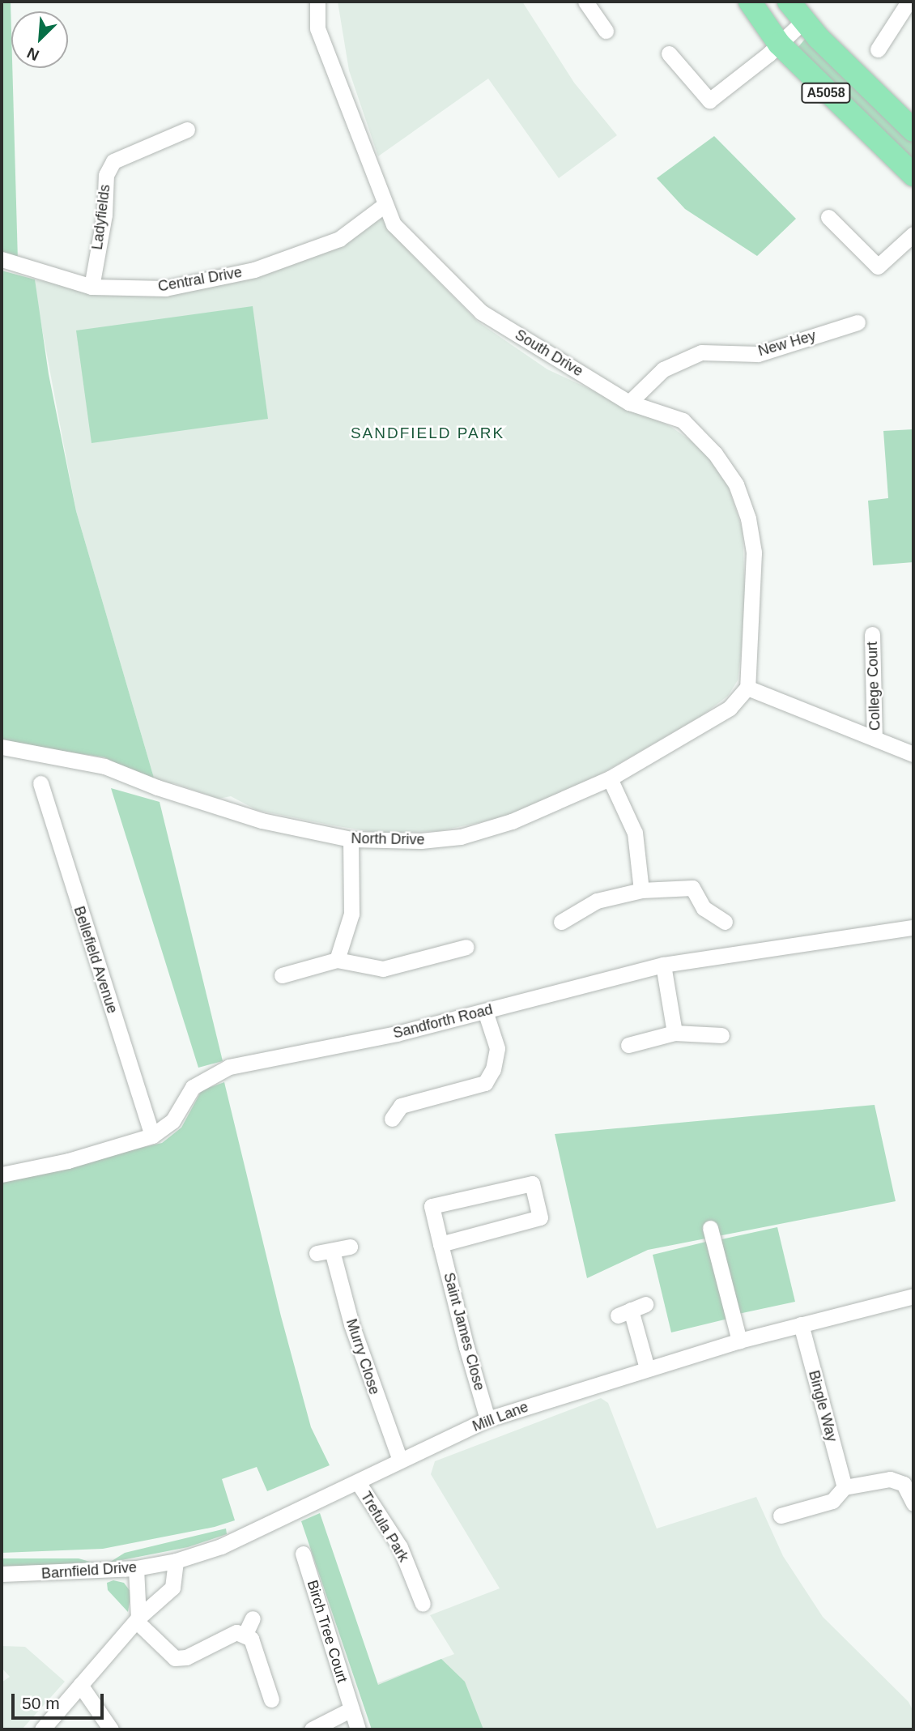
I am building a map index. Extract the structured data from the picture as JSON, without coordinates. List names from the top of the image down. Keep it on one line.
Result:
{"streets":{"highway":["A5058"],"street":["Ladyfields","Central Drive","New Hey","South Drive","College Court","North Drive","Bellefield Avenue","Sandforth Road","Saint James Close","Murry Close","Bingle Way","Mill Lane","Trefula Park","Barnfield Drive","Birch Tree Court"]},"crossings":[["Ladyfields","Central Drive"],["Central Drive","South Drive"],["New Hey","South Drive"],["South Drive","North Drive"],["Bellefield Avenue","Sandforth Road"],["Saint James Close","Mill Lane"],["Murry Close","Mill Lane"],["Bingle Way","Mill Lane"],["Mill Lane","Trefula Park"],["Mill Lane","Barnfield Drive"]],"districts":["SANDFIELD PARK"],"scale_bar":"50 m","north":"bottom left"}
